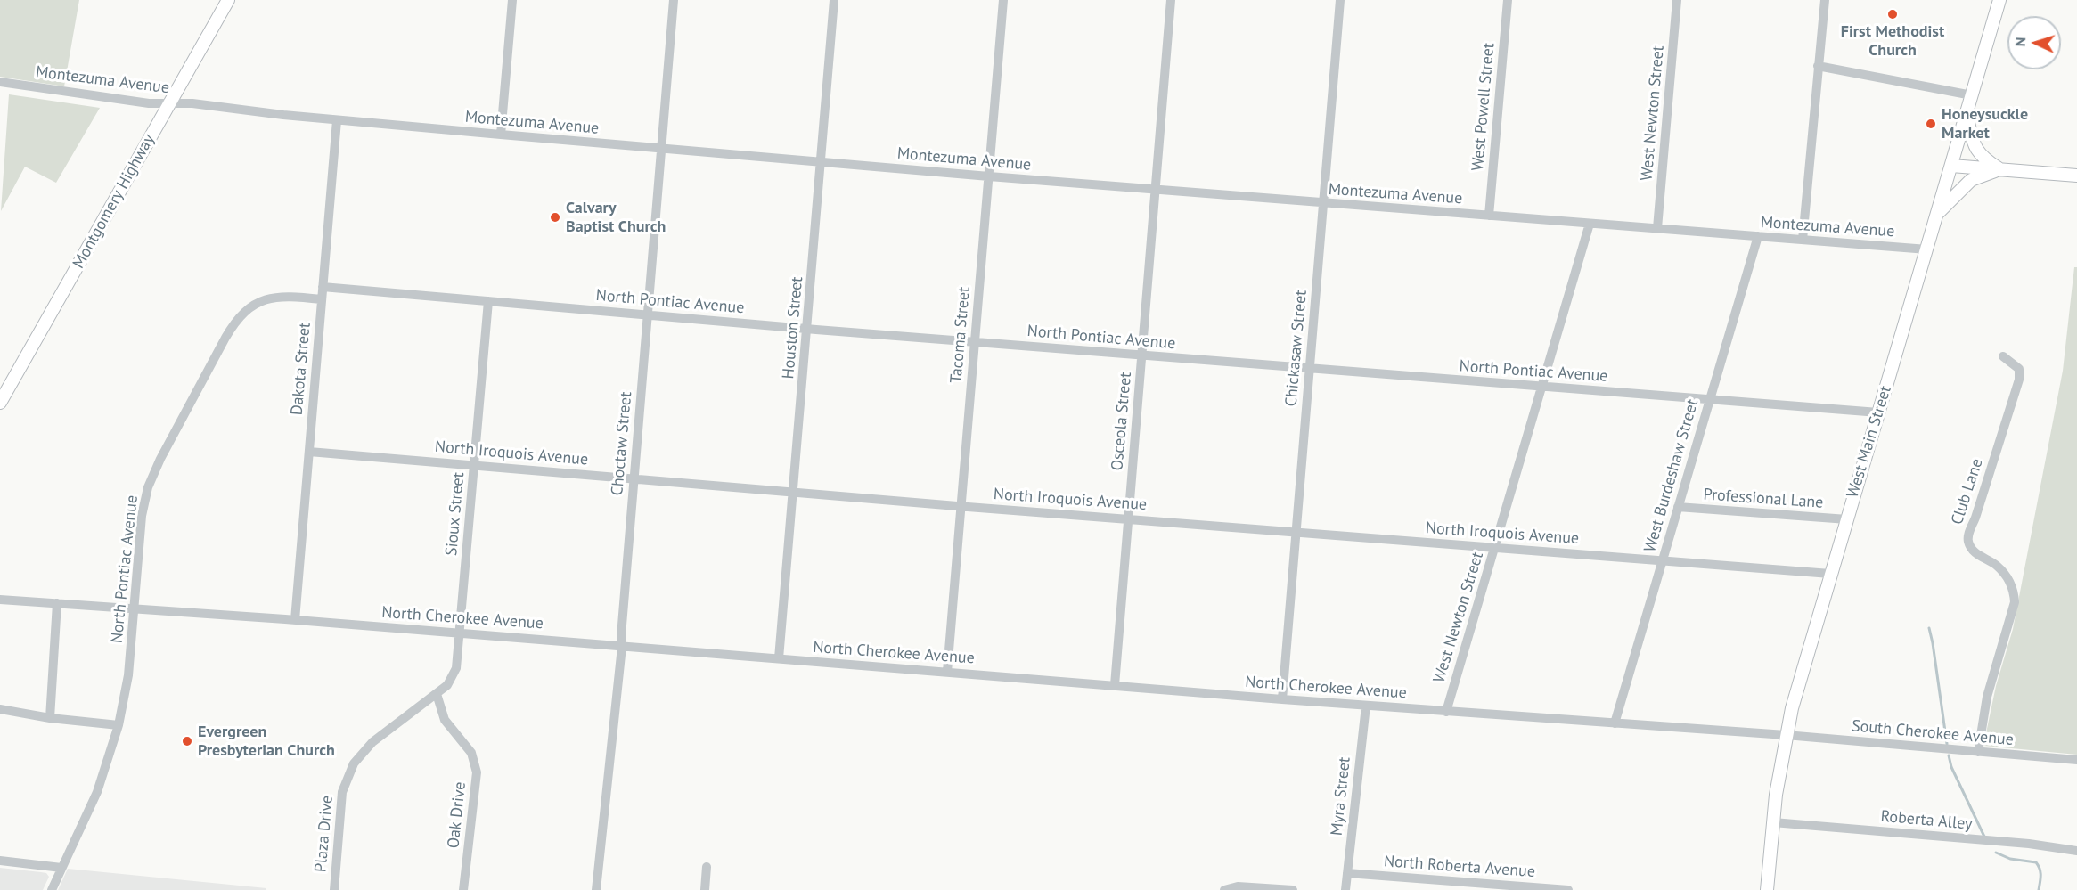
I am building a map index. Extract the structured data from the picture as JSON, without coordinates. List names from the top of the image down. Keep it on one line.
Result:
{"streets":{"main road":["Montgomery Highway","West Main Street"],"street":["Montezuma Avenue","West Powell Street","West Newton Street","North Pontiac Avenue","Houston Street","Tacoma Street","Chickasaw Street","Dakota Street","Osceola Street","Choctaw Street","North Iroquois Avenue","West Burdeshaw Street","Club Lane","Professional Lane","Sioux Street","North Cherokee Avenue","South Cherokee Avenue","Myra Street","Oak Drive","Roberta Alley","Plaza Drive","North Roberta Avenue"]},"crossings":[["Montezuma Avenue","West Powell Street"],["Montezuma Avenue","West Newton Street"],["Montezuma Avenue","Montgomery Highway"],["Montezuma Avenue","Houston Street"],["Montezuma Avenue","Tacoma Street"],["Montezuma Avenue","Chickasaw Street"],["Montezuma Avenue","Dakota Street"],["Montezuma Avenue","Osceola Street"],["Montezuma Avenue","West Main Street"],["Montezuma Avenue","Choctaw Street"],["Montezuma Avenue","West Burdeshaw Street"],["West Newton Street","North Pontiac Avenue"],["West Newton Street","North Iroquois Avenue"],["West Newton Street","North Cherokee Avenue"],["North Pontiac Avenue","Houston Street"],["North Pontiac Avenue","Tacoma Street"],["North Pontiac Avenue","Chickasaw Street"],["North Pontiac Avenue","Dakota Street"],["North Pontiac Avenue","Osceola Street"],["North Pontiac Avenue","West Main Street"],["North Pontiac Avenue","Choctaw Street"],["North Pontiac Avenue","West Burdeshaw Street"],["North Pontiac Avenue","Sioux Street"],["North Pontiac Avenue","North Cherokee Avenue"],["Houston Street","North Iroquois Avenue"],["Houston Street","North Cherokee Avenue"],["Tacoma Street","North Iroquois Avenue"],["Tacoma Street","North Cherokee Avenue"],["Chickasaw Street","North Iroquois Avenue"],["Chickasaw Street","North Cherokee Avenue"],["Dakota Street","North Iroquois Avenue"],["Dakota Street","North Cherokee Avenue"],["Osceola Street","North Iroquois Avenue"],["Osceola Street","North Cherokee Avenue"],["West Main Street","North Iroquois Avenue"],["West Main Street","Professional Lane"],["West Main Street","North Cherokee Avenue"],["West Main Street","South Cherokee Avenue"],["West Main Street","Roberta Alley"],["Choctaw Street","North Iroquois Avenue"],["Choctaw Street","North Cherokee Avenue"],["North Iroquois Avenue","West Burdeshaw Street"],["North Iroquois Avenue","Sioux Street"],["West Burdeshaw Street","Professional Lane"],["West Burdeshaw Street","North Cherokee Avenue"],["Club Lane","South Cherokee Avenue"],["Sioux Street","North Cherokee Avenue"],["North Cherokee Avenue","South Cherokee Avenue"],["North Cherokee Avenue","Myra Street"],["Myra Street","North Roberta Avenue"],["Oak Drive","Plaza Drive"]],"places":["First Methodist Church","Honeysuckle Market","Calvary Baptist Church","Evergreen Presbyterian Church"],"north":"left"}
